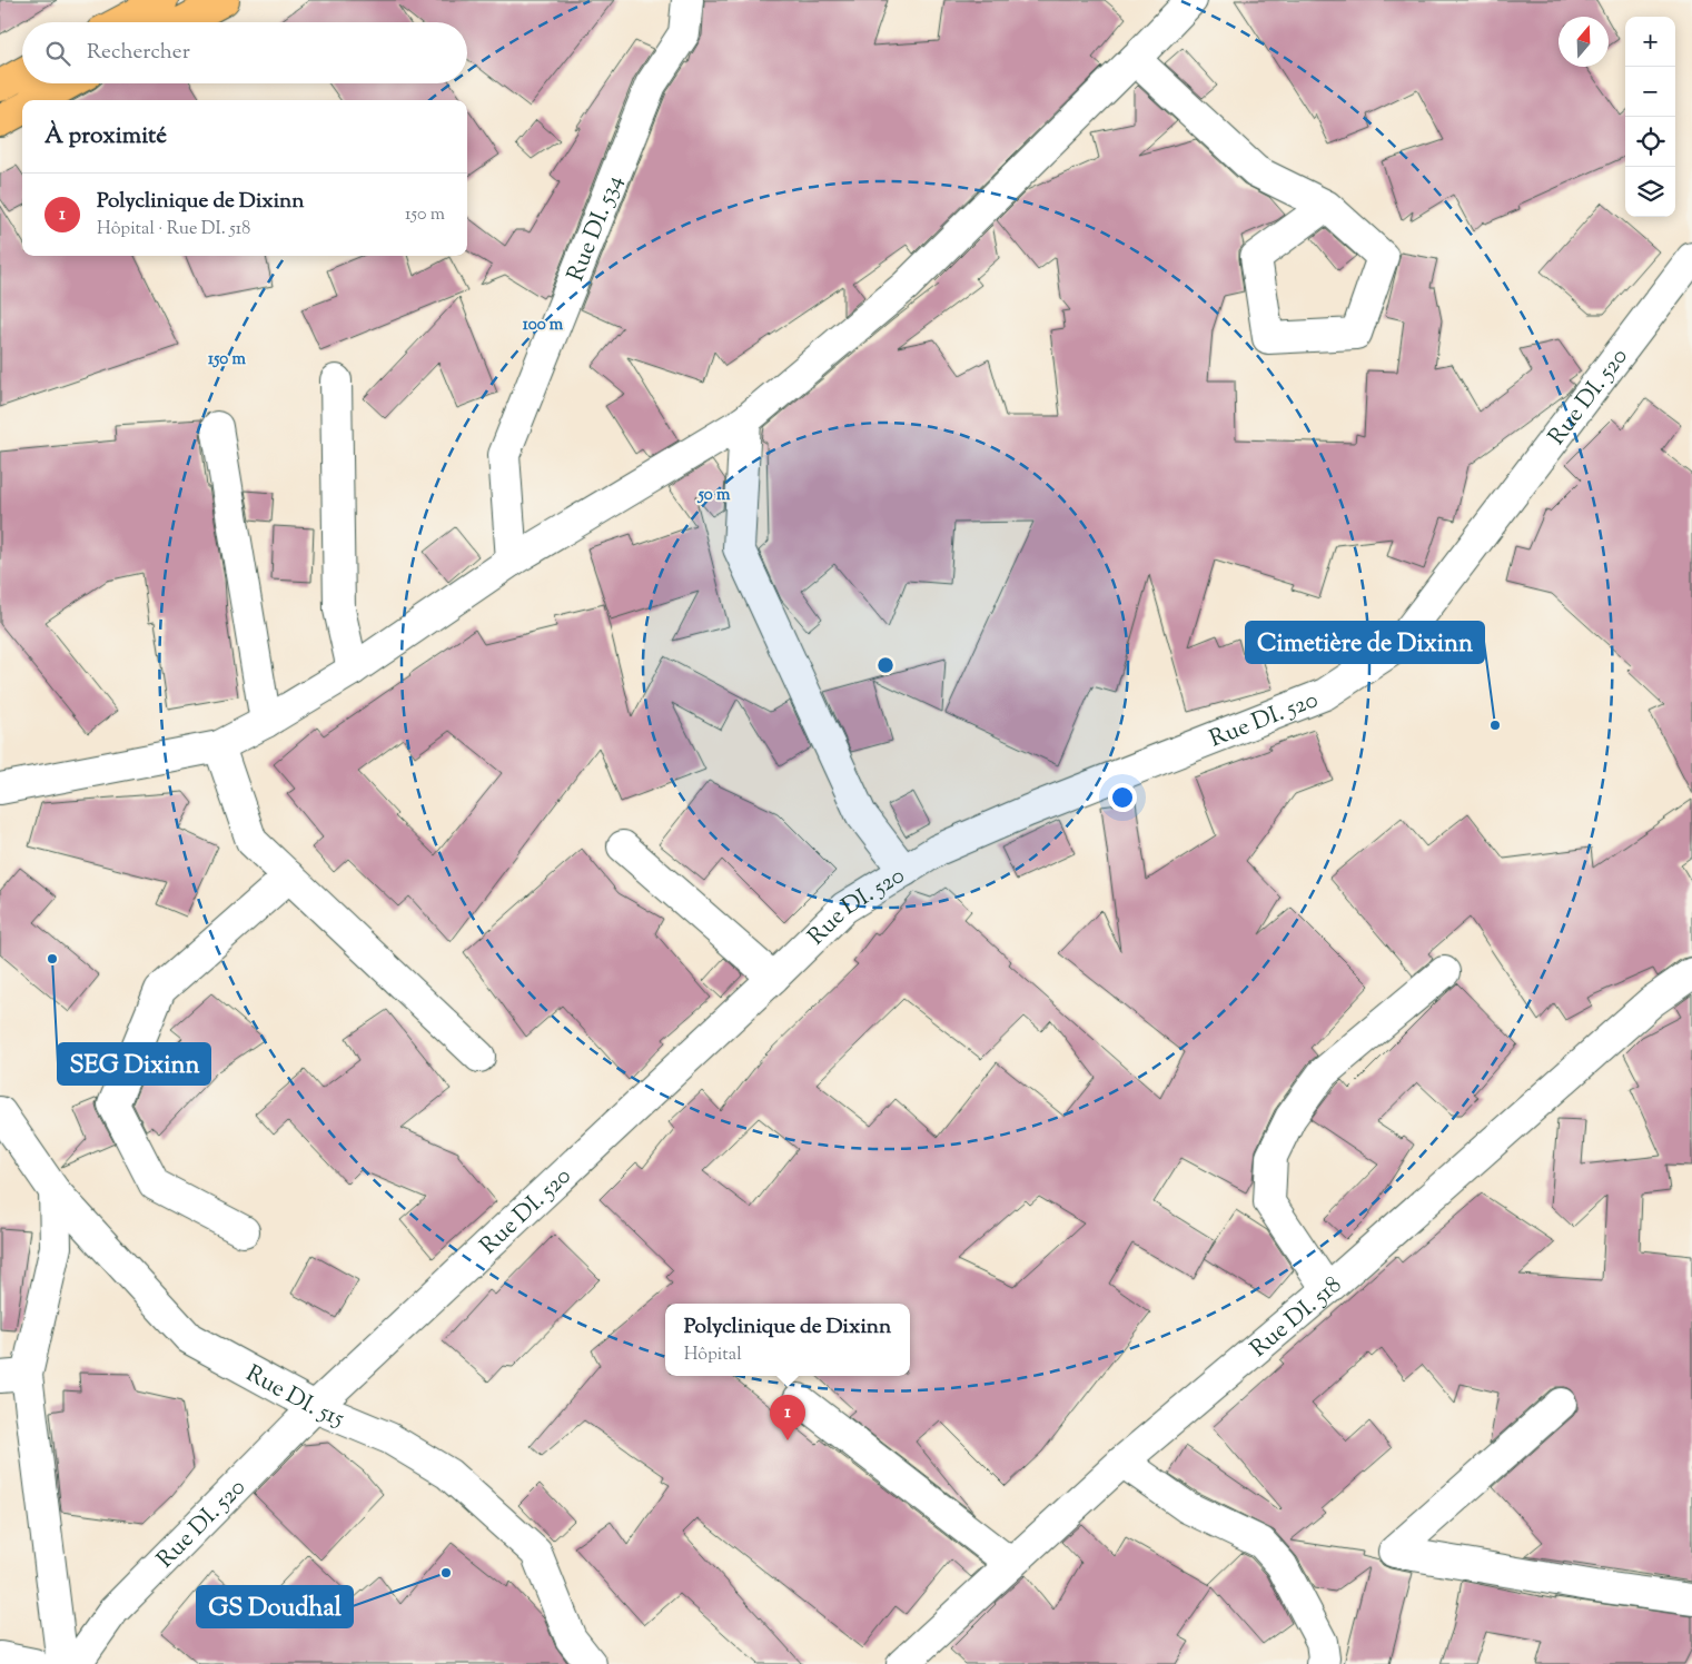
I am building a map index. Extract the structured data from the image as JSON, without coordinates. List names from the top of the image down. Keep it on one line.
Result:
{"streets":{"street":["Rue DI. 534","Rue DI. 520","Rue DI. 518","Rue DI. 515"]},"crossings":[["Rue DI. 520","Rue DI. 515"]],"places":["Cimetière de Dixinn","SEG Dixinn","GS Doudhal"],"north":"top","page":{"map_buttons":["+","−"],"search":"Rechercher","heading":"À proximité","list":[{"mark":"1","name":"Polyclinique de Dixinn","note":"Hôpital · Rue DI. 518","value":"150 m"}],"popup":["Polyclinique de Dixinn","Hôpital"],"pins":"1"},"rings":["100 m","150 m","50 m"]}
